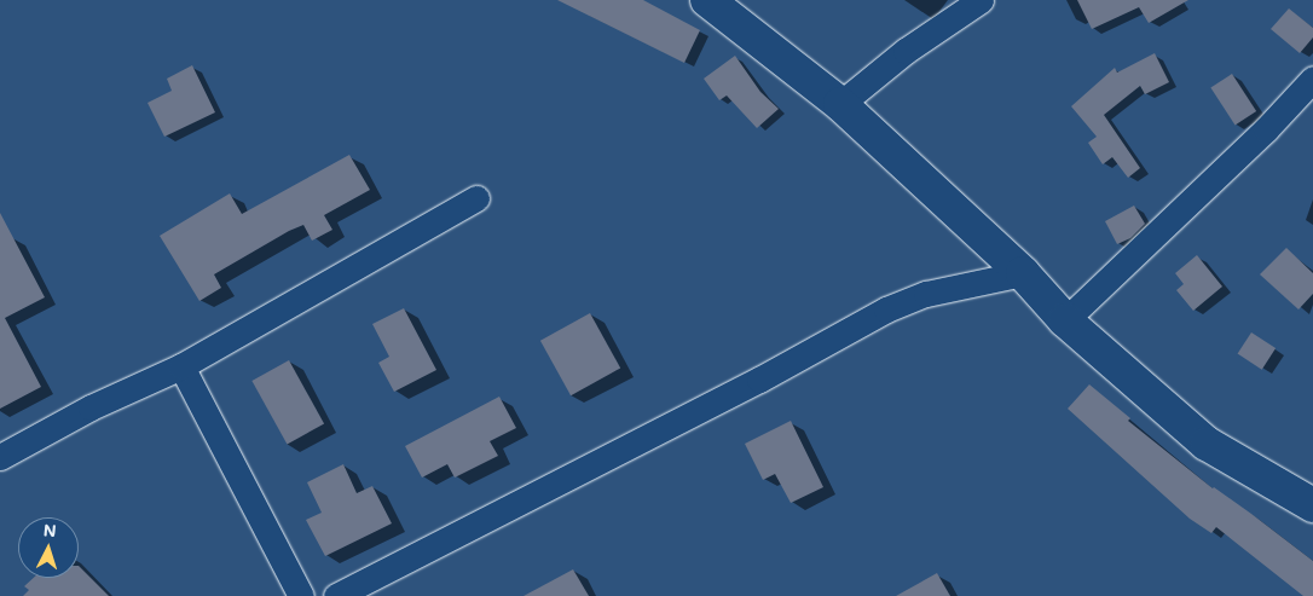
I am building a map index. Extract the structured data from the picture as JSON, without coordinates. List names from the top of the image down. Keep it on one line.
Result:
{"north":"top"}
